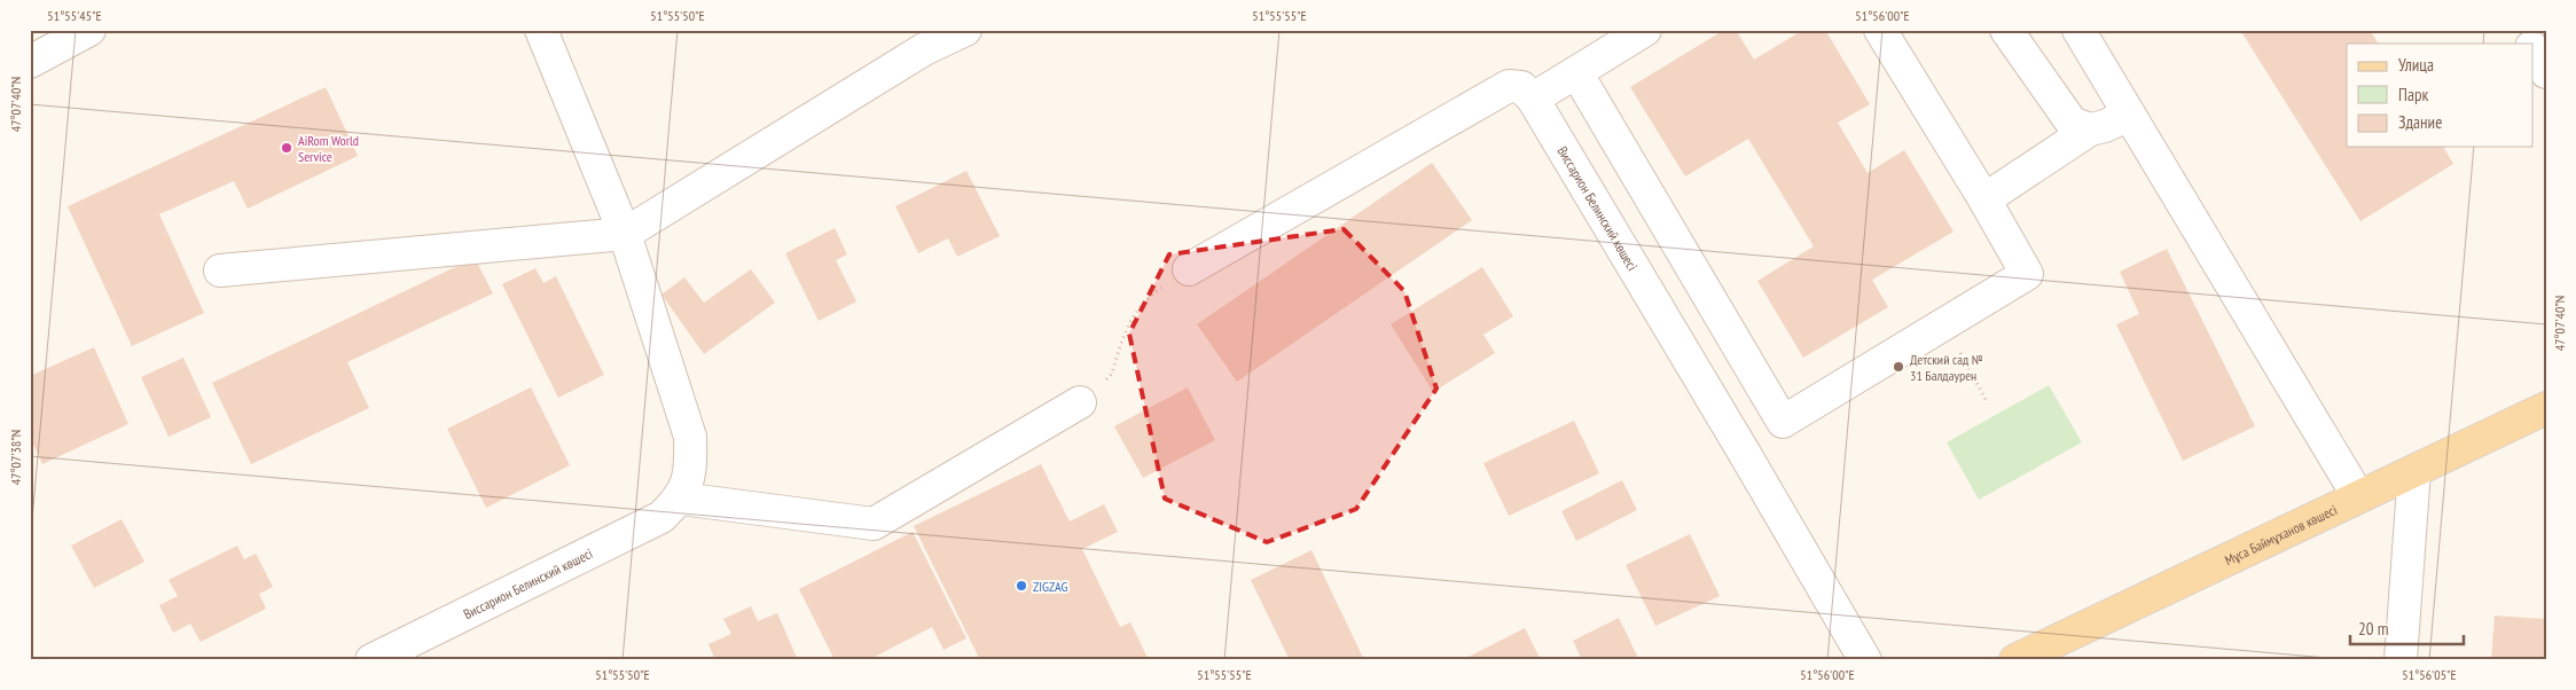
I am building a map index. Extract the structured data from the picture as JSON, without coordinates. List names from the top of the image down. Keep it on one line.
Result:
{"streets":{"main road":["Мұса Баймұханов көшесі"],"street":["Виссарион Белинский көшесі"]},"places":["AiRom World Service","Детский сад № 31 Балдаурен","ZIGZAG"],"legend":["Улица","Парк","Здание"],"scale_bar":"20 m","coordinates":["51°55'45\"E","51°55'50\"E","51°55'55\"E","51°56'00\"E","47°07'40\"N","47°07'38\"N","51°56'05\"E"]}
